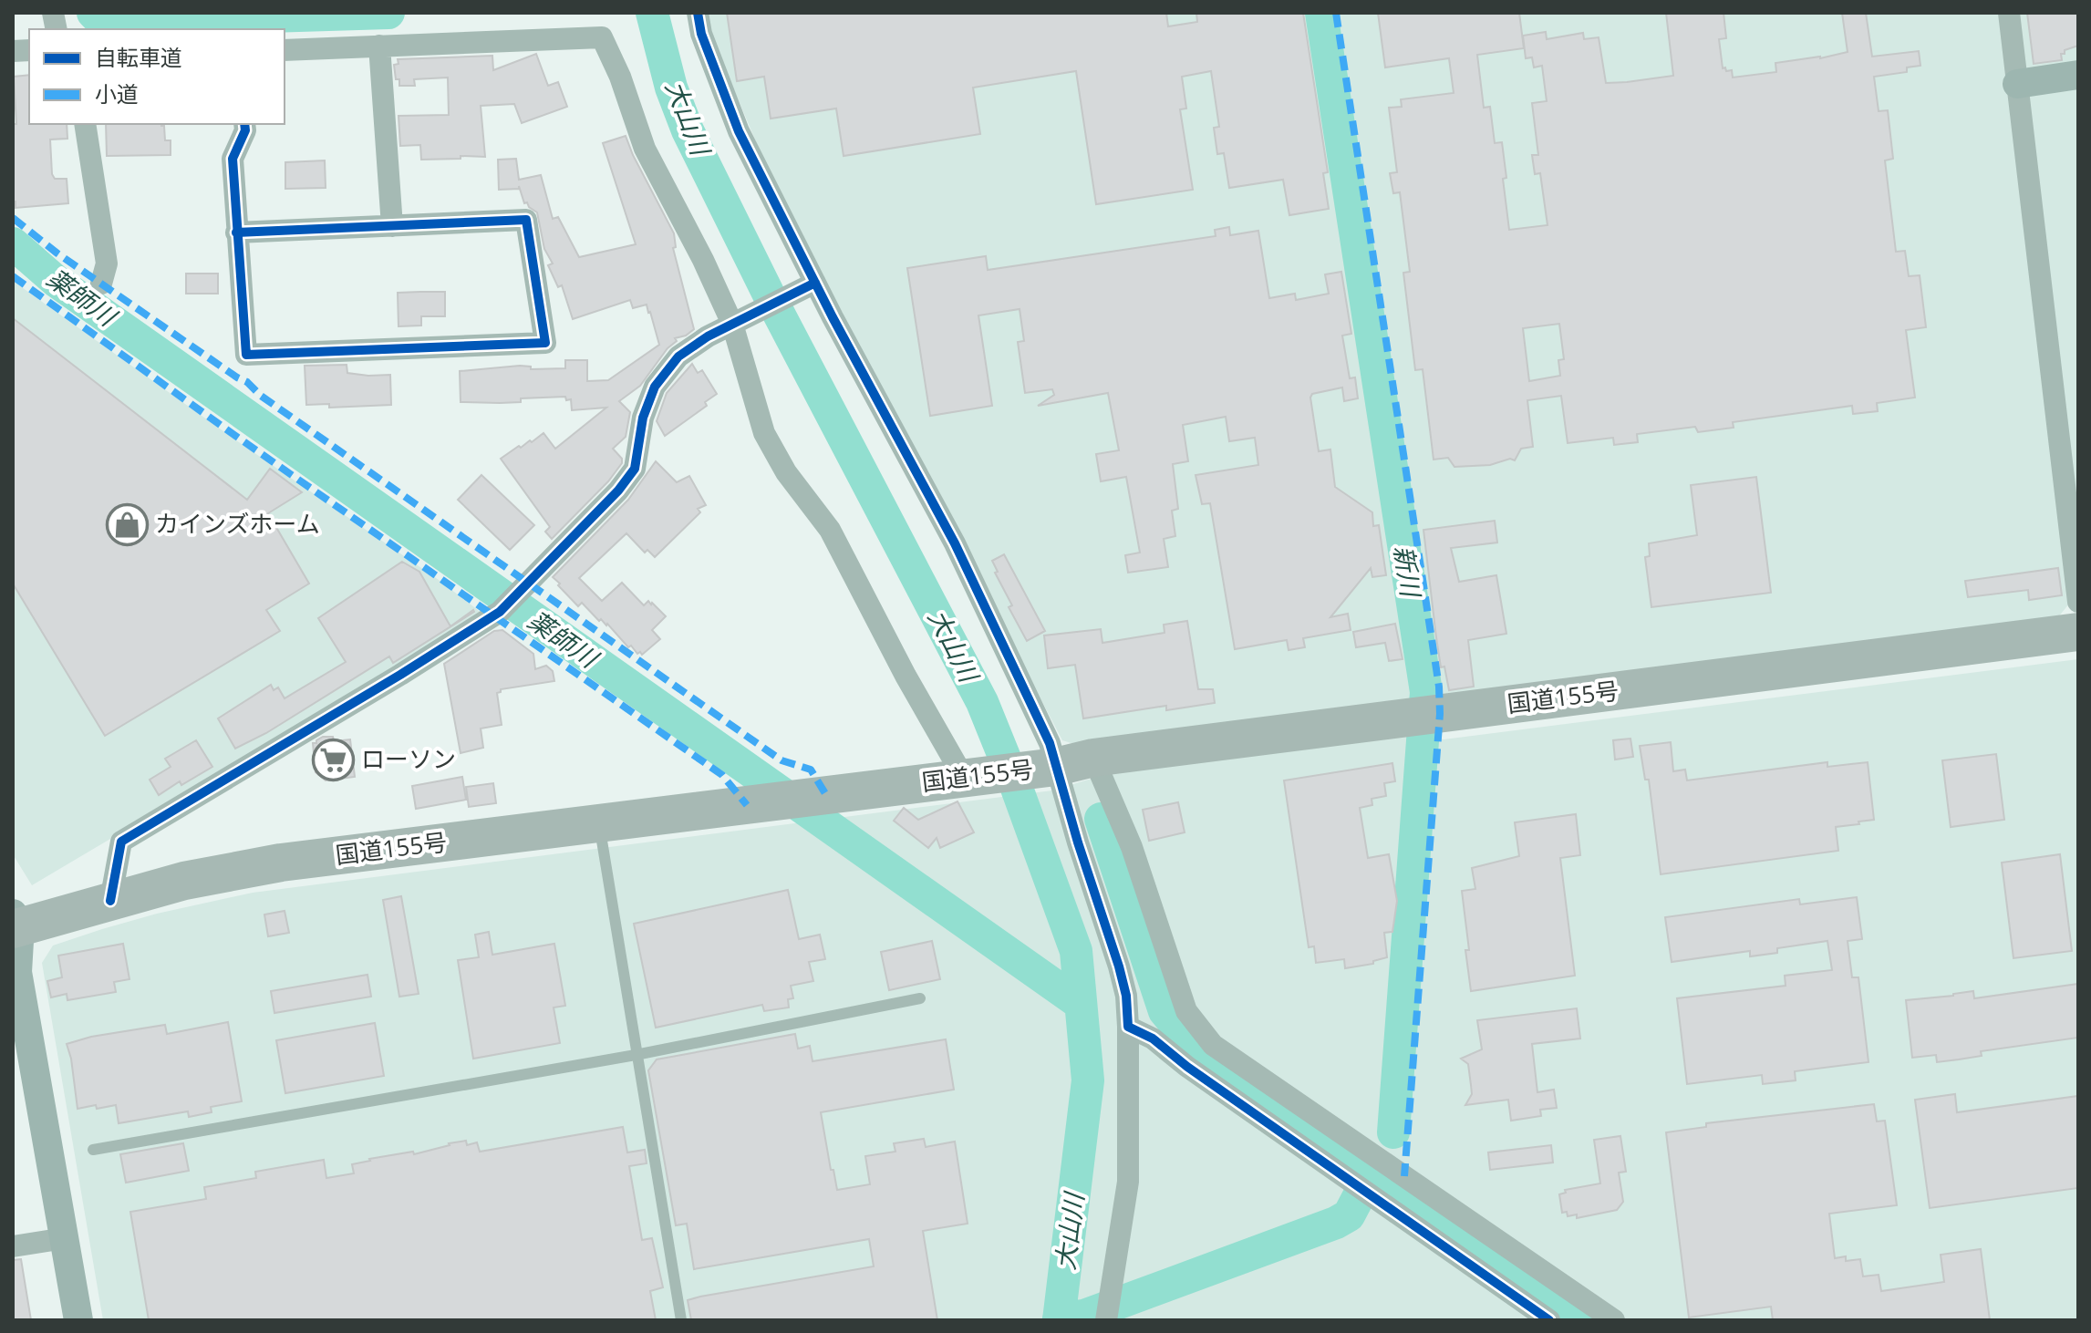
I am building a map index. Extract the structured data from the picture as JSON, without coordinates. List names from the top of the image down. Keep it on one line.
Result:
{"streets":{"highway":["国道155号"]},"water":["大山川","薬師川","新川"],"places":{"shop":["カインズホーム"],"supermarket":["ローソン"]},"legend":["自転車道","小道"]}
